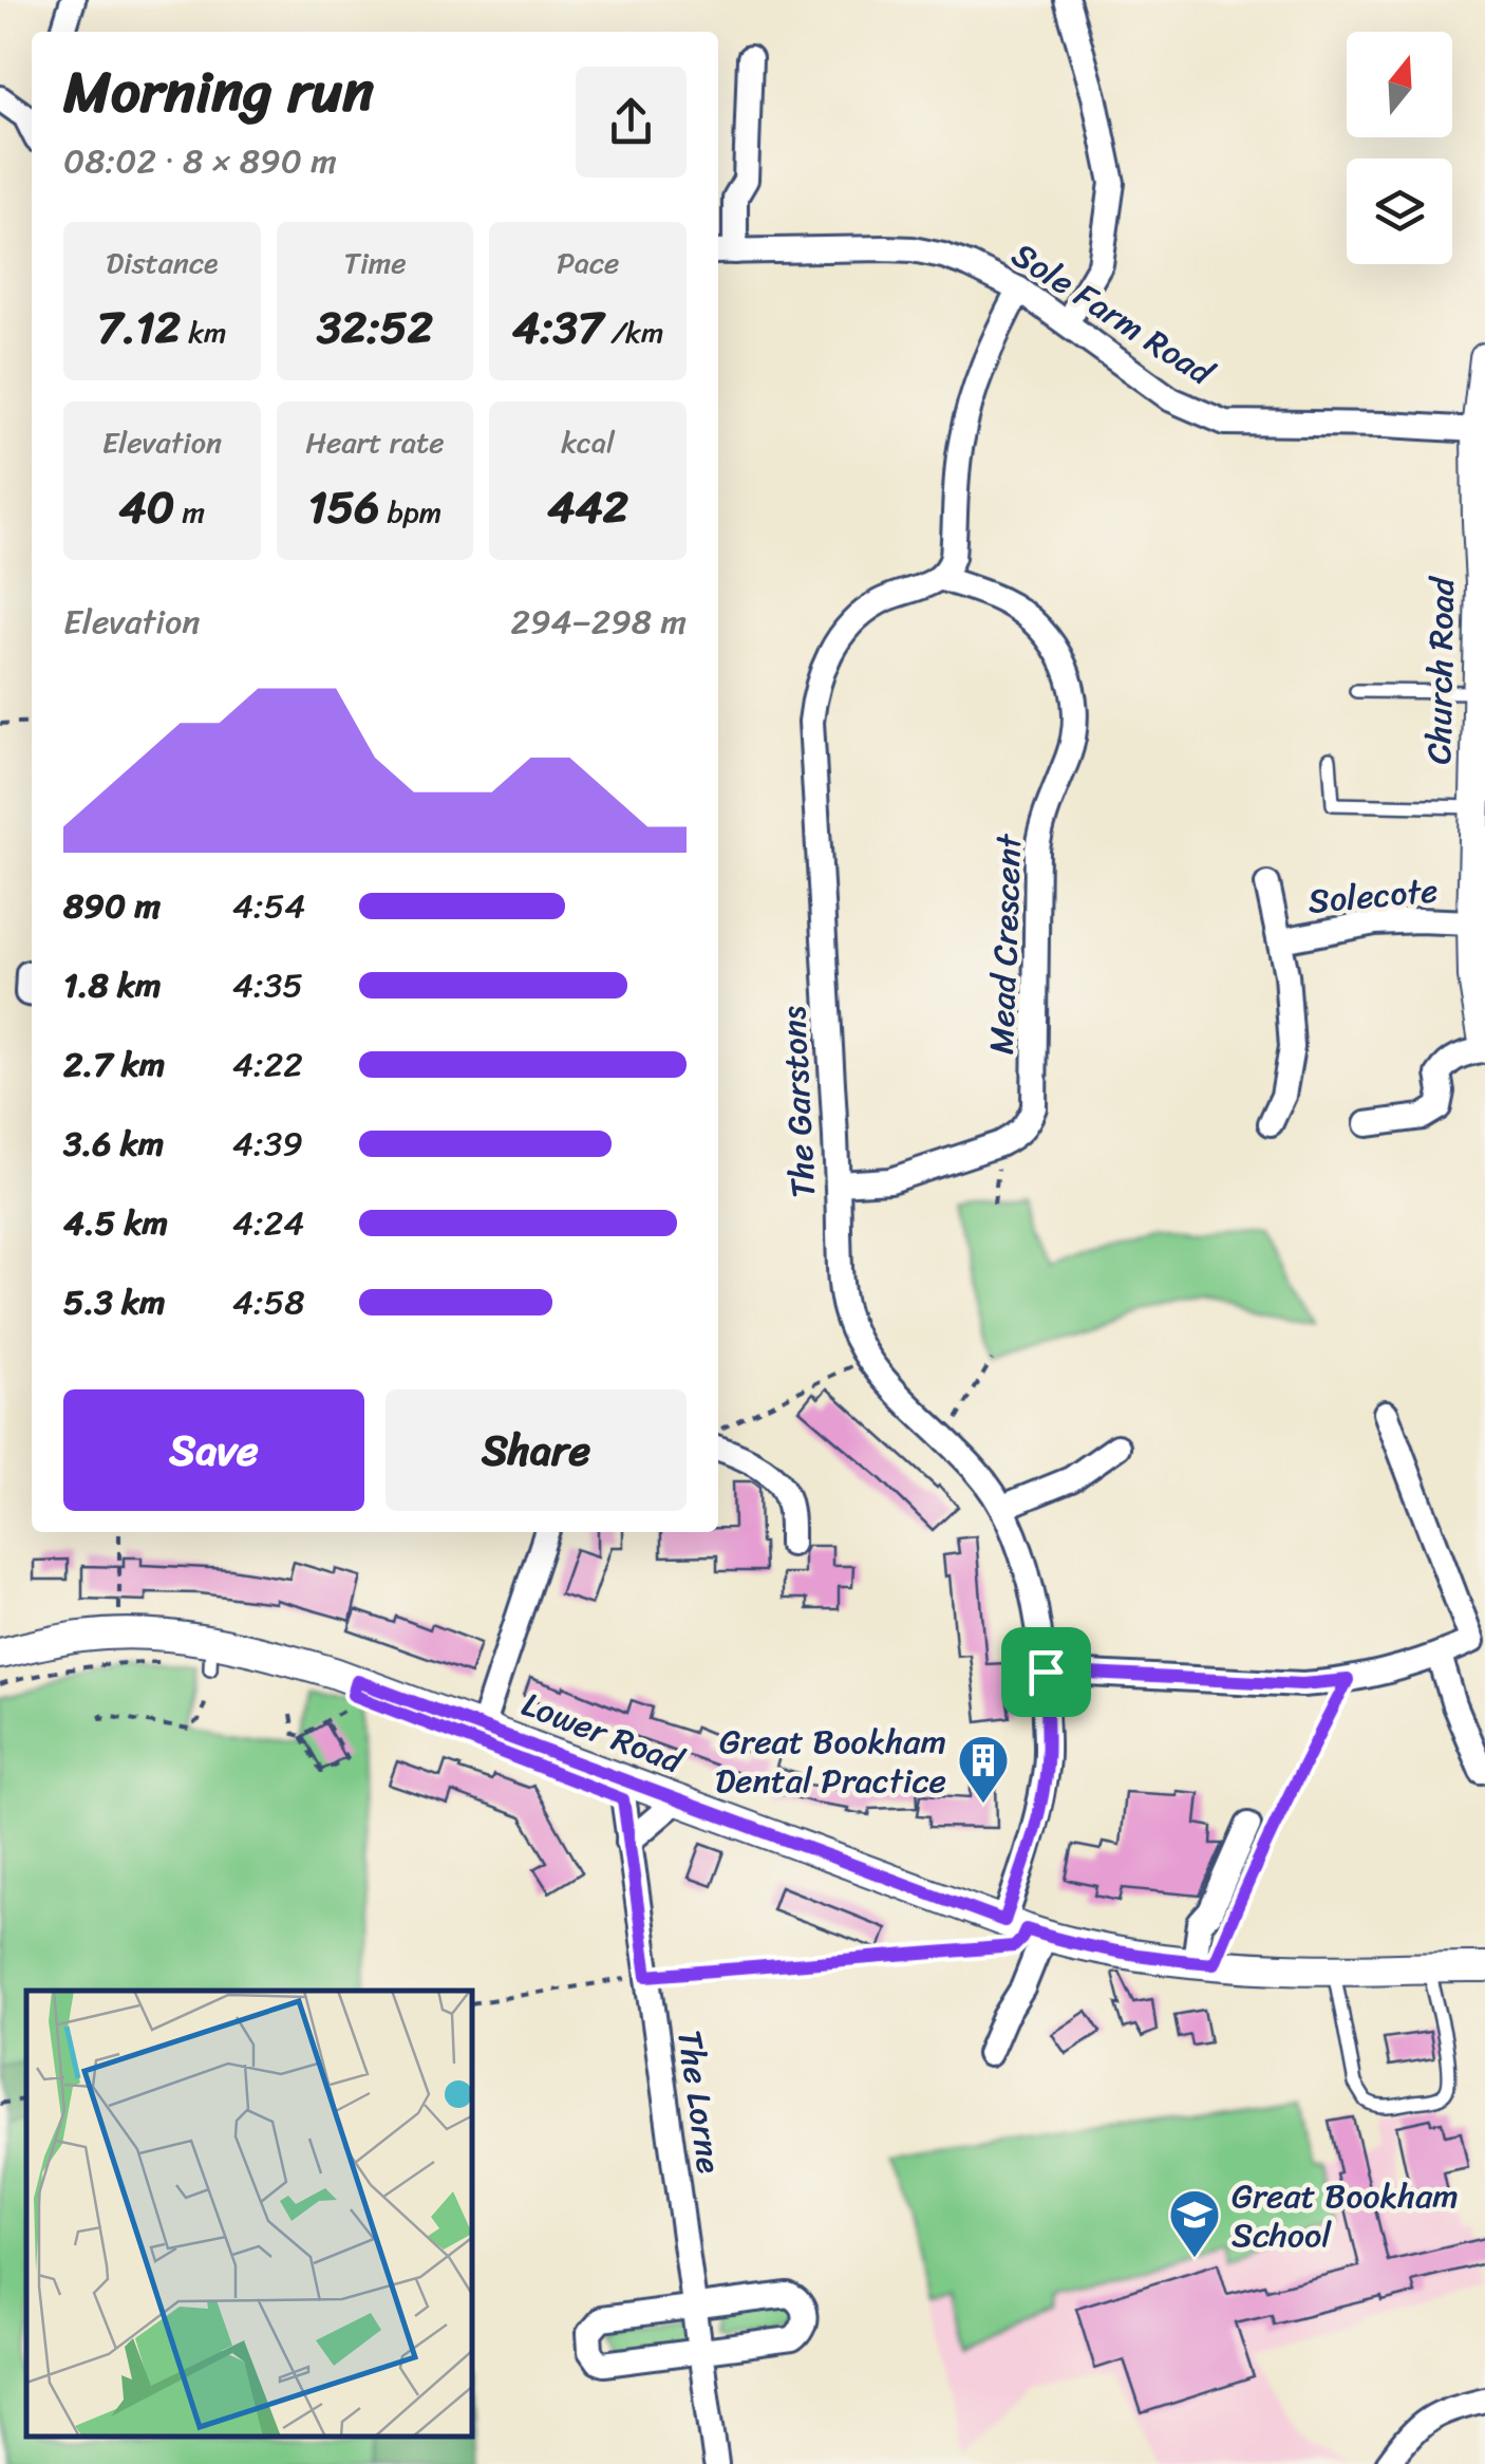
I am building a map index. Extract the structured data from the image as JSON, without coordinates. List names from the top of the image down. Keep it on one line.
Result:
{"streets":{"street":["Sole Farm Road","Church Road","Solecote","Mead Crescent","The Garstons","Lower Road","The Lorne"]},"crossings":[["Sole Farm Road","Church Road"],["Church Road","Solecote"],["Mead Crescent","The Garstons"],["The Garstons","Lower Road"],["Lower Road","The Lorne"]],"places":{"building":["Great Bookham Dental Practice"],"school or university":["Great Bookham School"]},"north":"top","page":{"heading":["Morning run","08:02 · 8 × 890 m"],"stats":[["Distance","7.12 km"],["Time","32:52"],["Pace","4:37 /km"],["Elevation","40 m"],["Heart rate","156 bpm"],["kcal","442"]],"chart":["Elevation","294–298 m"],"list":[{"name":"890 m","note":"4:54"},{"name":"1.8 km","note":"4:35"},{"name":"2.7 km","note":"4:22"},{"name":"3.6 km","note":"4:39"},{"name":"4.5 km","note":"4:24"},{"name":"5.3 km","note":"4:58"}],"buttons":["Save","Share"]}}
